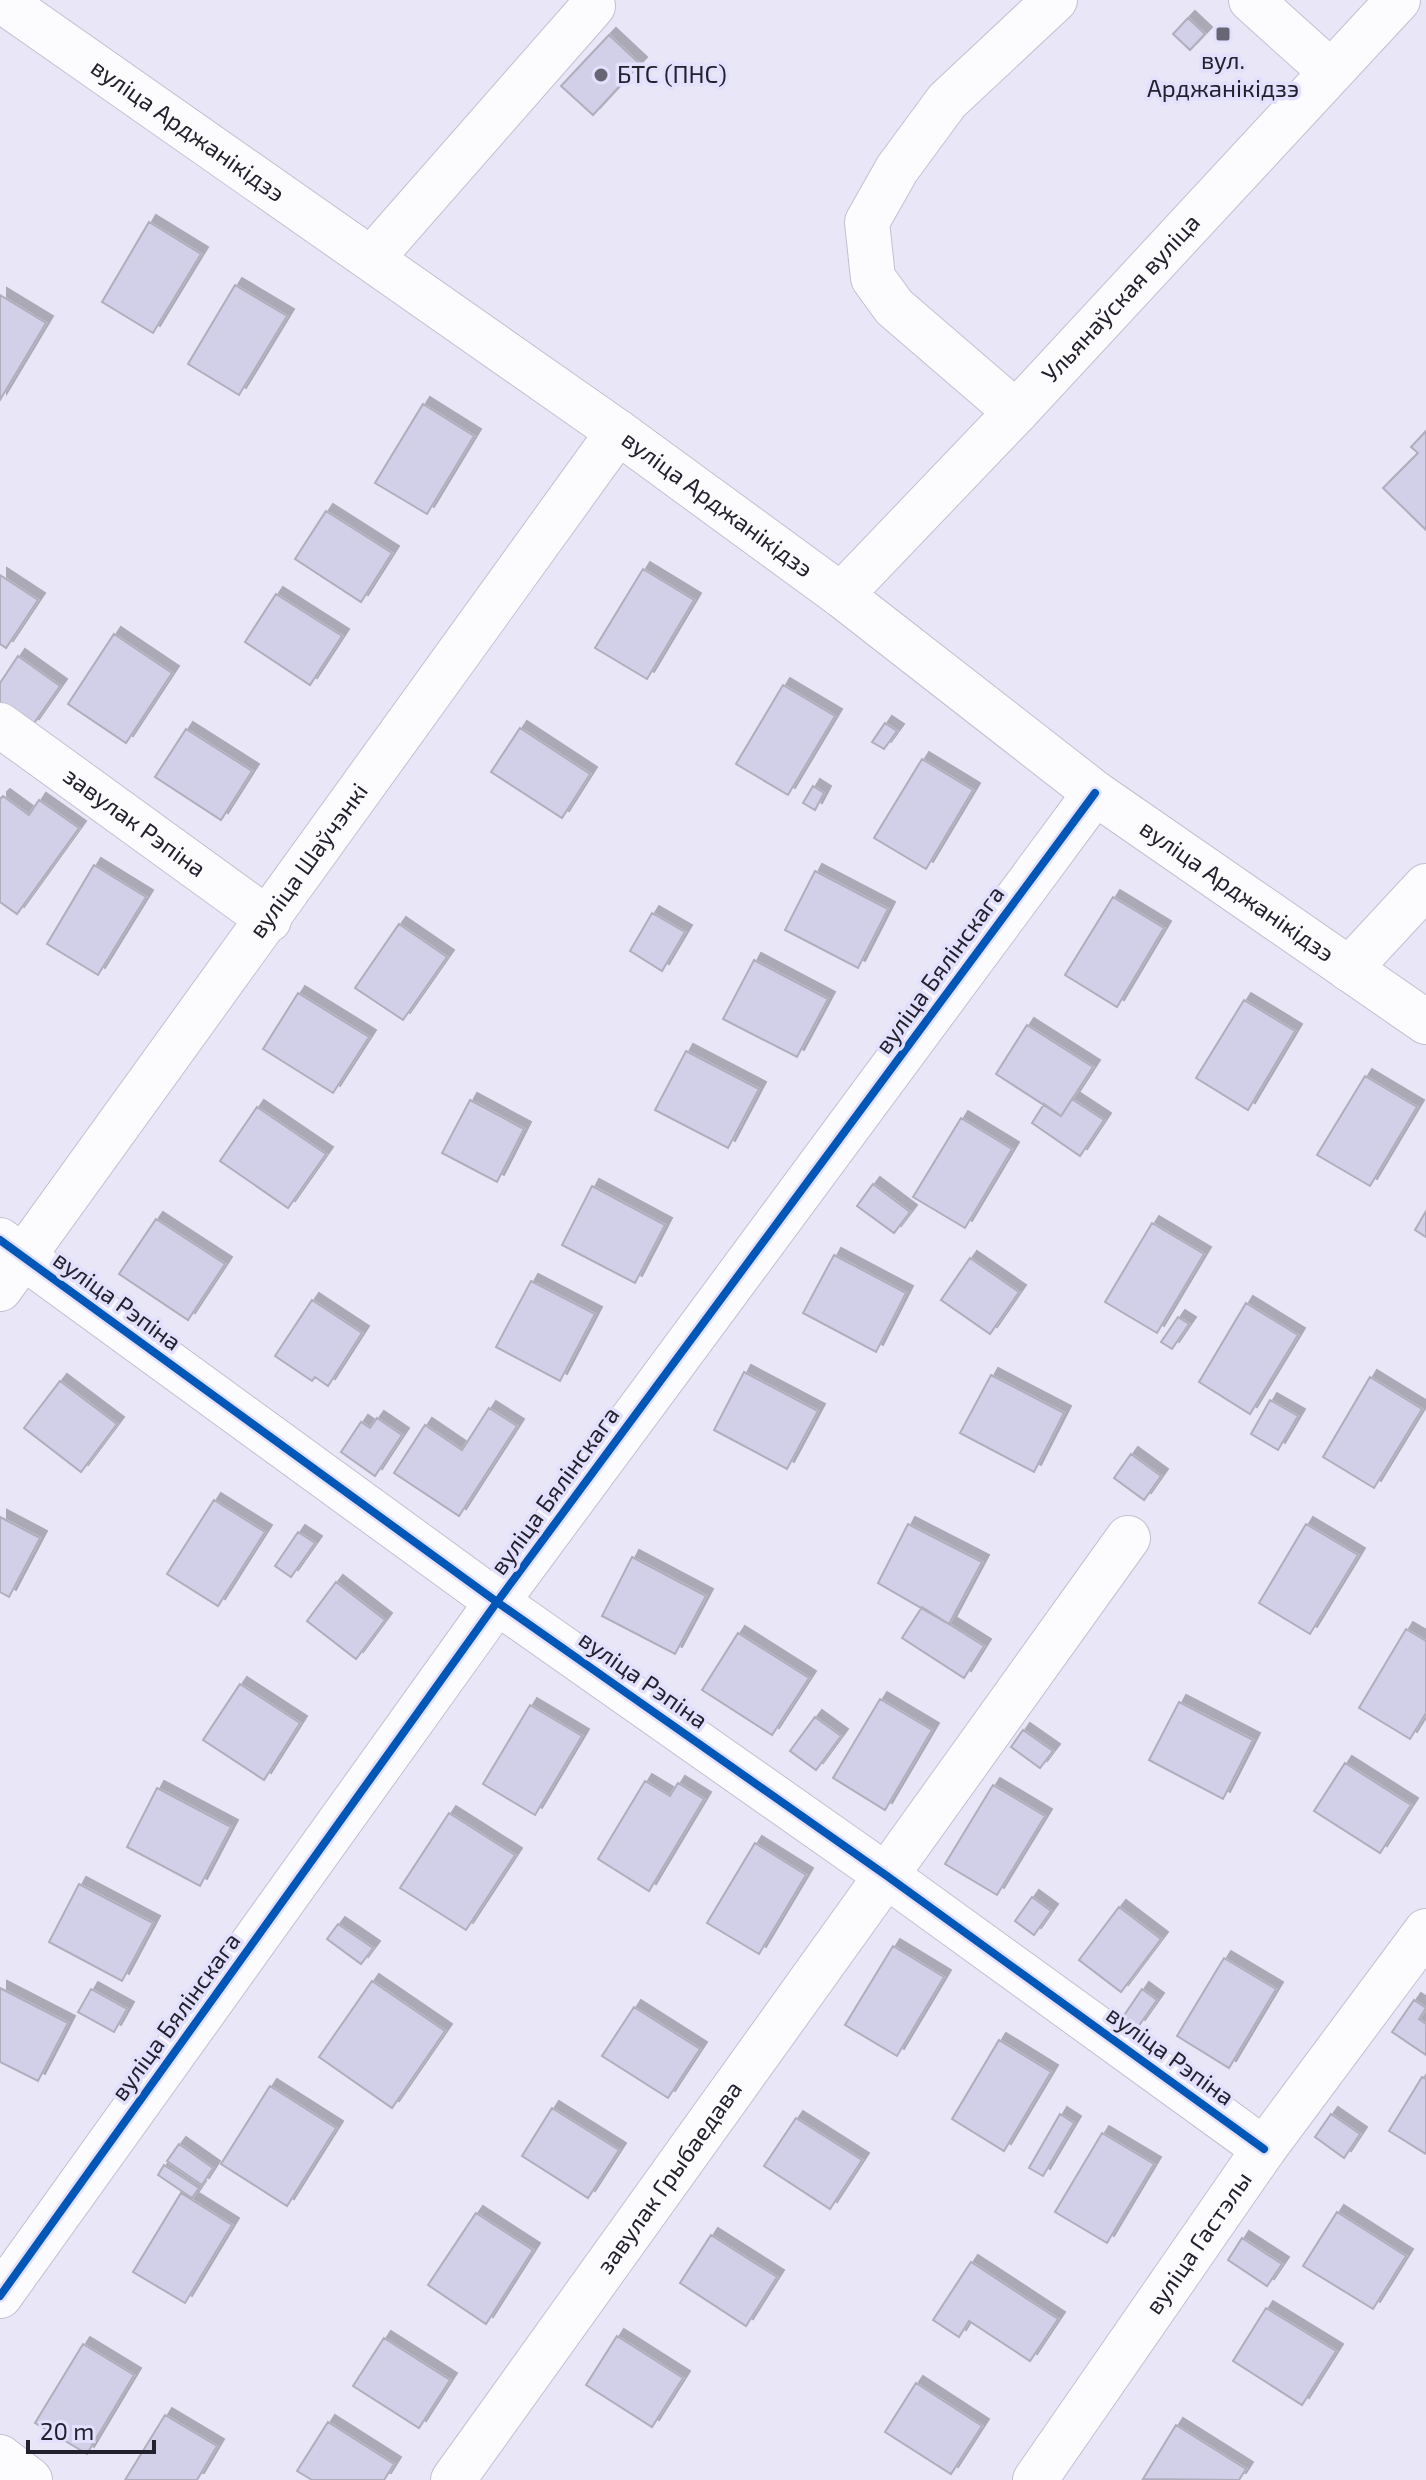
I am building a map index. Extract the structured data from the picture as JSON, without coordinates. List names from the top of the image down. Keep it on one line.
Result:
{"streets":{"street":["вуліца Арджанікідзэ","Ульянаўская вуліца","завулак Рэпіна","вуліца Шаўчэнкі","вуліца Бялінскага","вуліца Рэпіна","завулак Грыбаедава","вуліца Гастэлы"]},"crossings":[["вуліца Арджанікідзэ","Ульянаўская вуліца"],["вуліца Арджанікідзэ","вуліца Шаўчэнкі"],["вуліца Арджанікідзэ","вуліца Бялінскага"],["завулак Рэпіна","вуліца Шаўчэнкі"],["вуліца Шаўчэнкі","вуліца Рэпіна"],["вуліца Бялінскага","вуліца Рэпіна"],["вуліца Рэпіна","завулак Грыбаедава"],["вуліца Рэпіна","вуліца Гастэлы"]],"places":{"transit":["вул. Арджанікідзэ"],"other":["БТС (ПНС)"]},"scale_bar":"20 m"}
